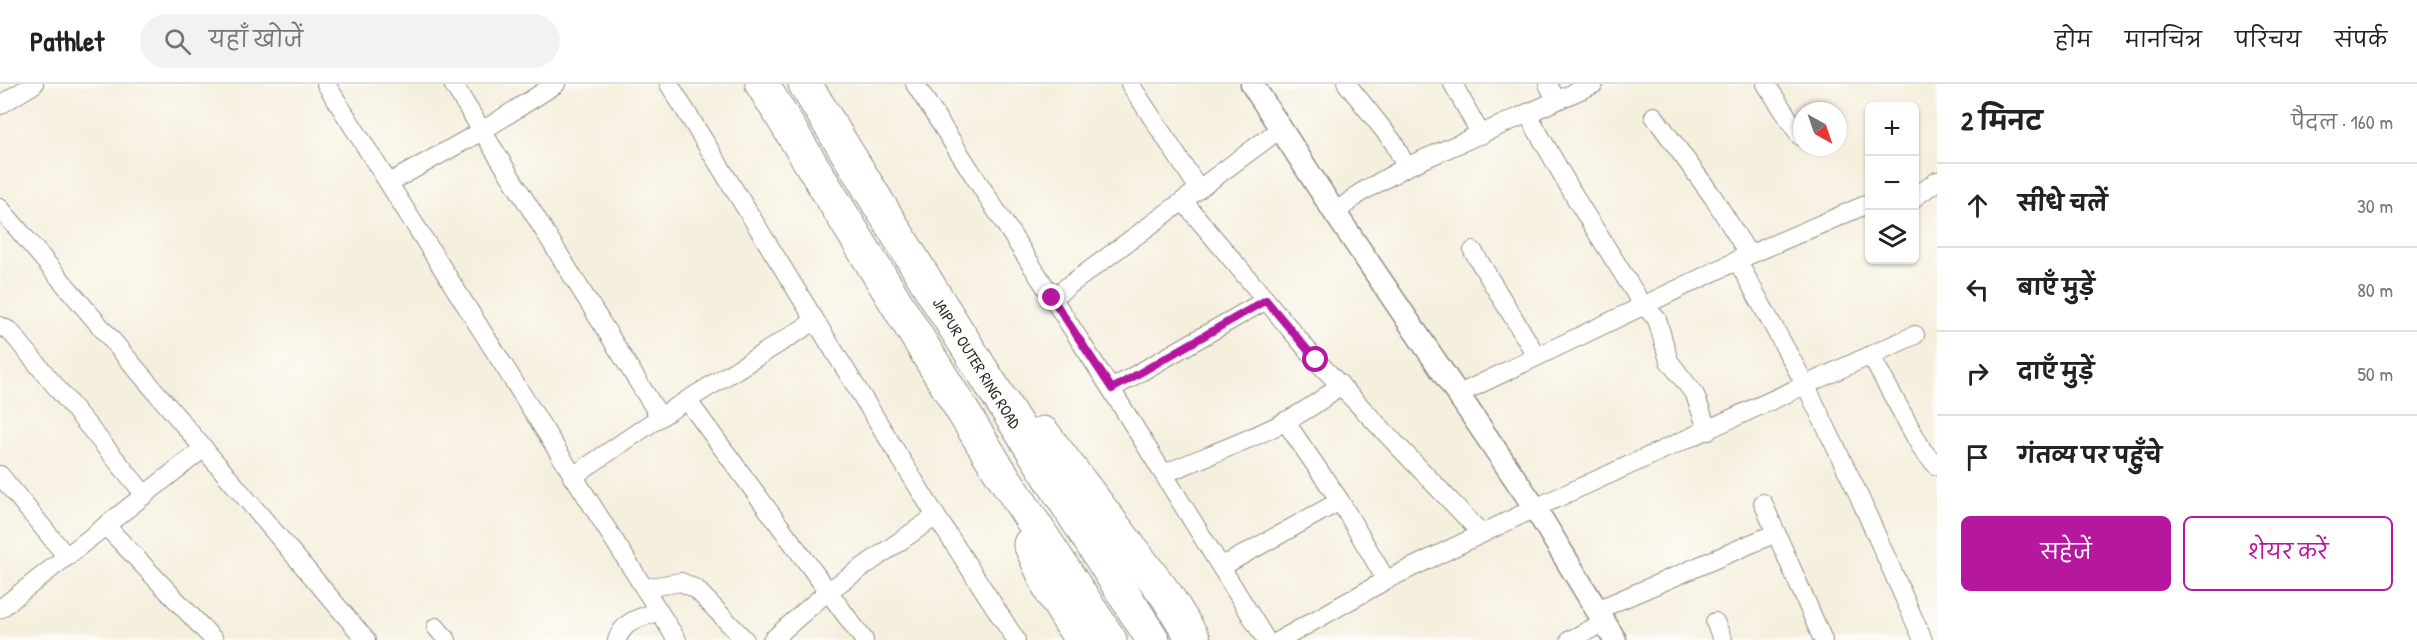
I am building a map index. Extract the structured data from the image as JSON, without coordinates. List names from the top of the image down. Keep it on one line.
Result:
{"streets":{"highway":["JAIPUR OUTER RING ROAD"]},"north":"bottom right","page":{"header":"Pathlet","search":"यहाँ खोजें","nav":["होम","मानचित्र","परिचय","संपर्क"],"heading":["2 मिनट","पैदल · 160 m"],"map_buttons":["+","−"],"list":[["सीधे चलें","30 m"],["बाएँ मुड़ें","80 m"],["दाएँ मुड़ें","50 m"],"गंतव्य पर पहुँचे"],"buttons":["सहेजें","शेयर करें"]}}
